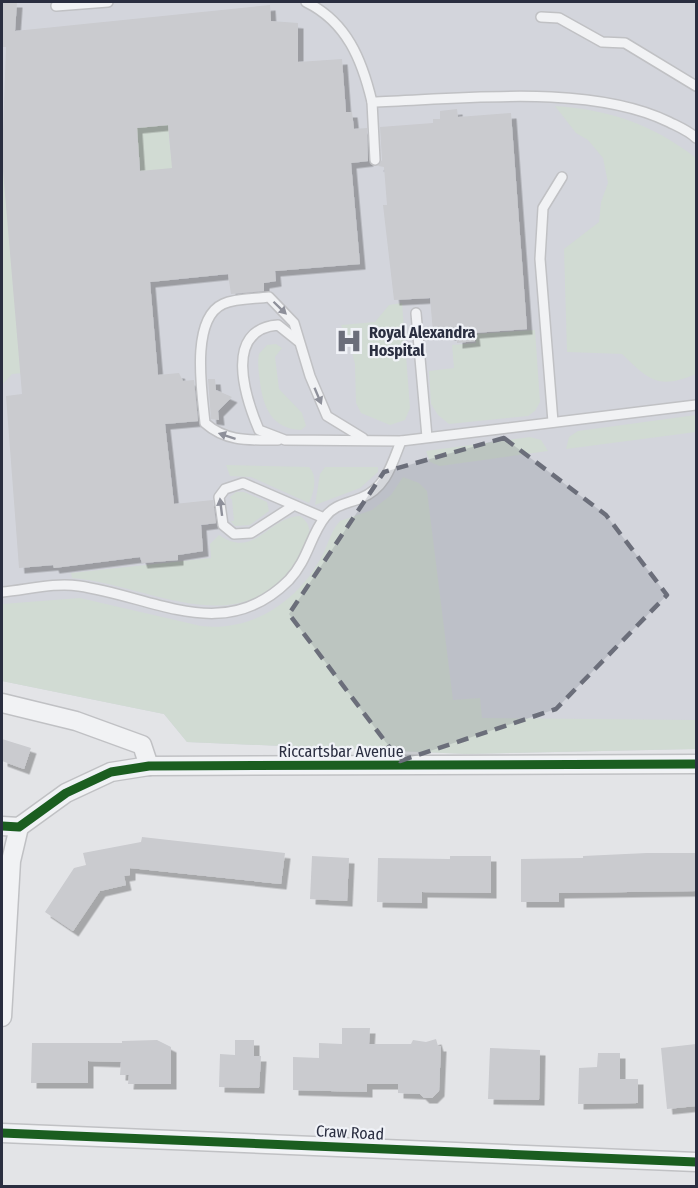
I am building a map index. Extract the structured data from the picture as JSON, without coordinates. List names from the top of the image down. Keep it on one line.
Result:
{"streets":{"street":["Riccartsbar Avenue","Craw Road"]},"places":{"hospital":["Royal Alexandra Hospital"]}}
